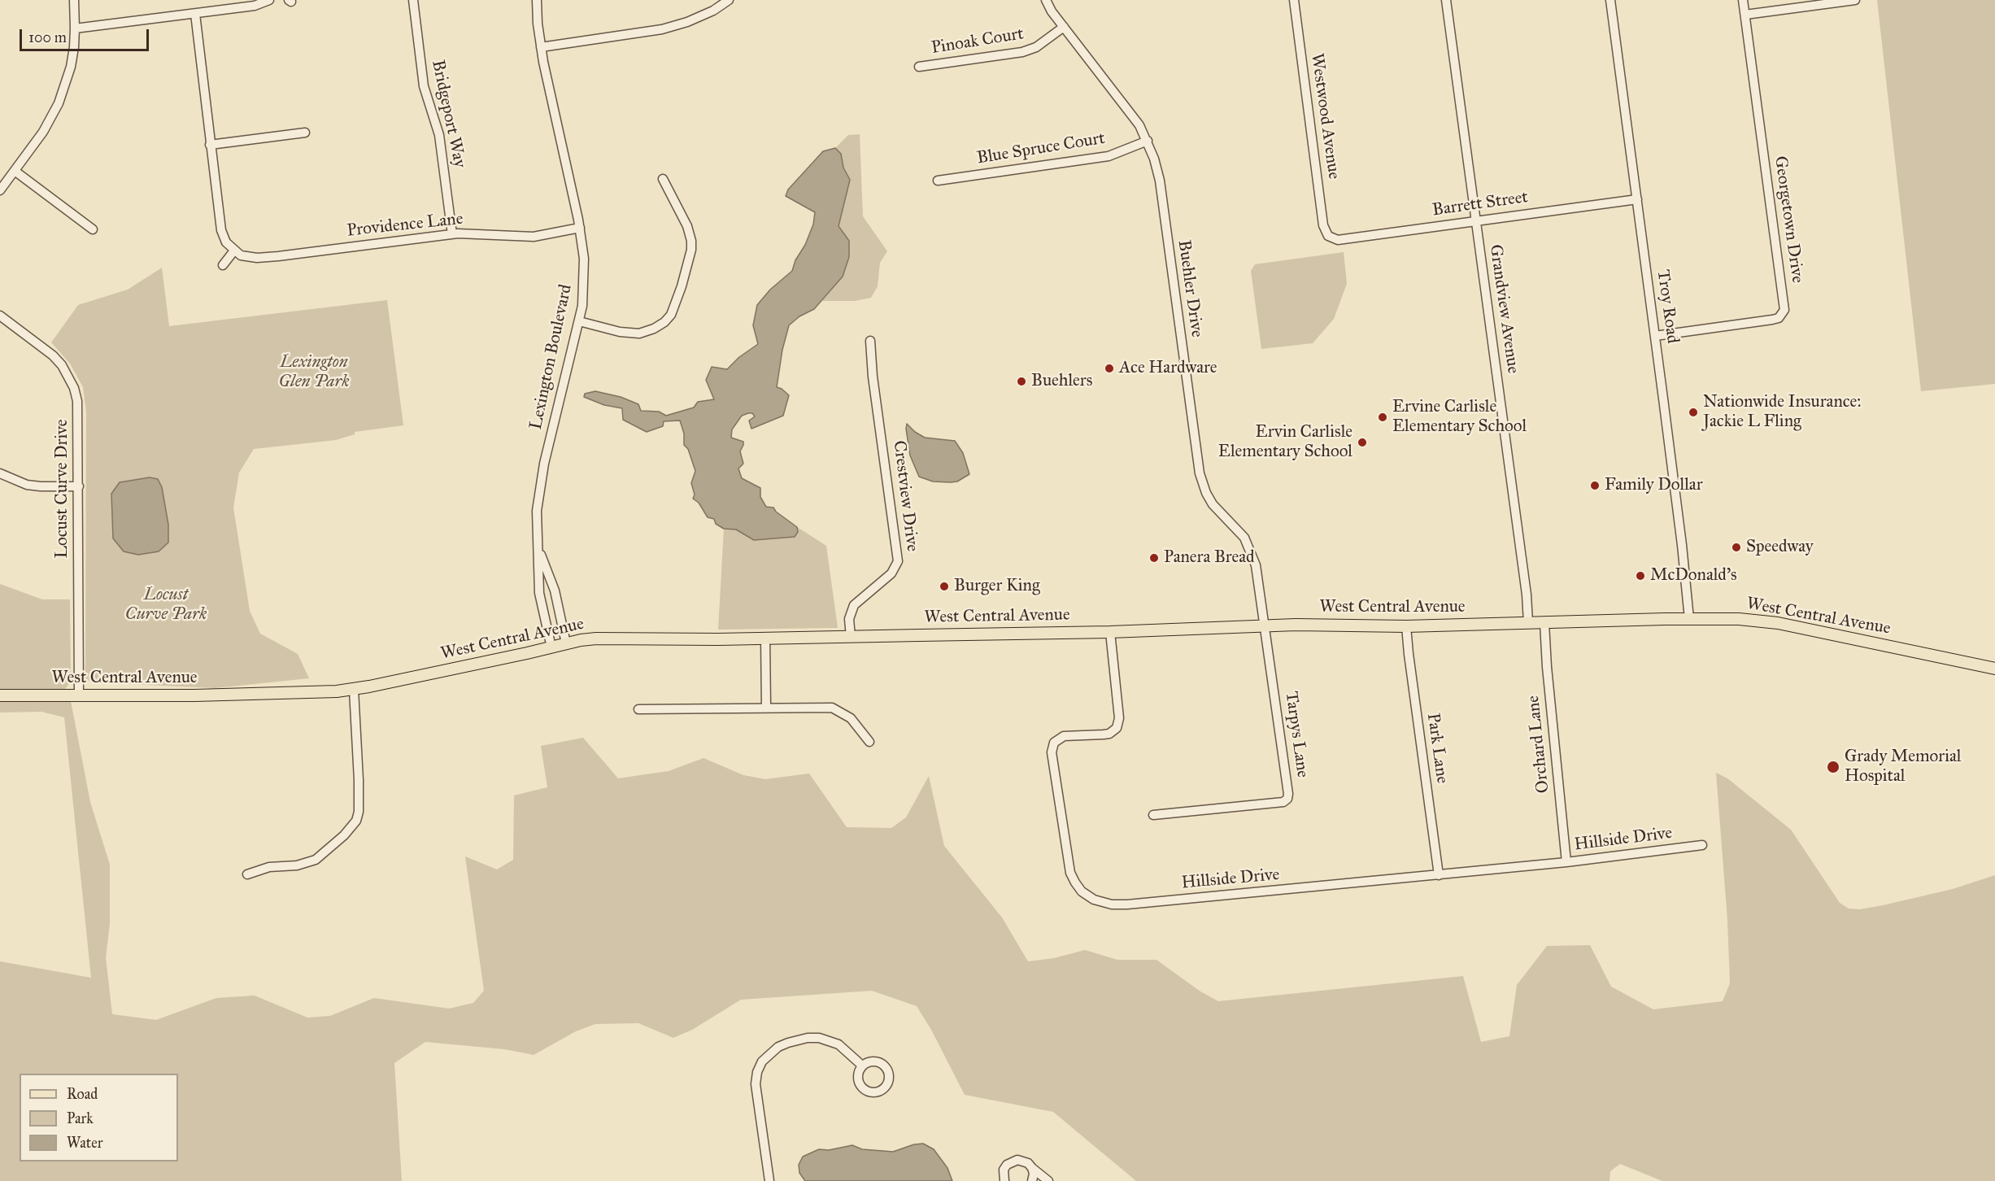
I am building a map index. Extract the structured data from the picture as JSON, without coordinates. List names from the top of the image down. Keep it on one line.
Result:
{"streets":{"main road":["West Central Avenue"],"street":["Pinoak Court","Bridgeport Way","Westwood Avenue","Blue Spruce Court","Barrett Street","Georgetown Drive","Providence Lane","Buehler Drive","Troy Road","Grandview Avenue","Lexington Boulevard","Locust Curve Drive","Crestview Drive","Tarpys Lane","Orchard Lane","Park Lane","Hillside Drive"]},"crossings":[["Pinoak Court","Buehler Drive"],["Bridgeport Way","Providence Lane"],["Westwood Avenue","Barrett Street"],["Blue Spruce Court","Buehler Drive"],["Barrett Street","Troy Road"],["Barrett Street","Grandview Avenue"],["Georgetown Drive","Troy Road"],["Providence Lane","Lexington Boulevard"],["Buehler Drive","West Central Avenue"],["Buehler Drive","Tarpys Lane"],["Troy Road","West Central Avenue"],["Grandview Avenue","West Central Avenue"],["Lexington Boulevard","West Central Avenue"],["Locust Curve Drive","West Central Avenue"],["Crestview Drive","West Central Avenue"],["West Central Avenue","Tarpys Lane"],["West Central Avenue","Orchard Lane"],["West Central Avenue","Park Lane"],["West Central Avenue","Hillside Drive"],["Orchard Lane","Hillside Drive"],["Park Lane","Hillside Drive"]],"parks":["Lexington Glen Park","Locust Curve Park"],"places":["Ace Hardware","Buehlers","Nationwide Insurance: Jackie L Fling","Ervine Carlisle Elementary School","Ervin Carlisle Elementary School","Family Dollar","Speedway","Panera Bread","McDonald's","Burger King","Grady Memorial Hospital"],"legend":["Road","Park","Water"],"scale_bar":"100 m"}
